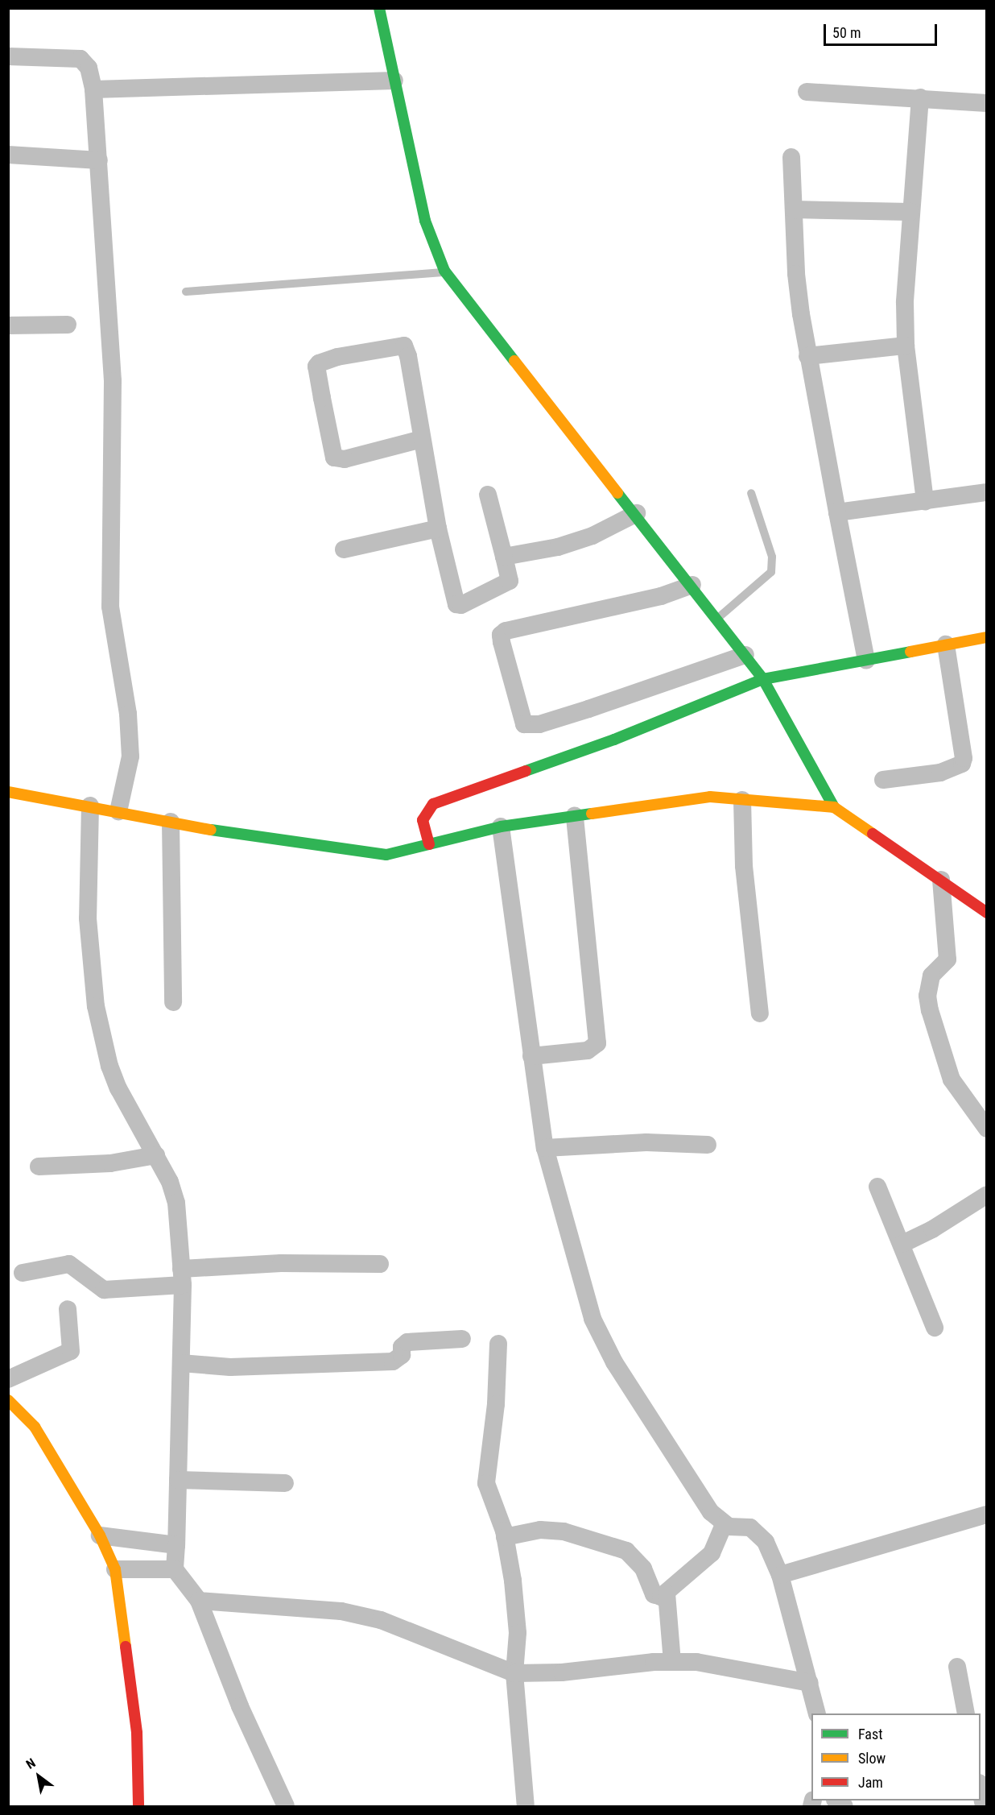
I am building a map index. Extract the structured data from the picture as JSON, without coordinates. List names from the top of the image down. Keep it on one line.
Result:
{"legend":["Fast","Slow","Jam"],"scale_bar":"50 m","north":"top left"}
